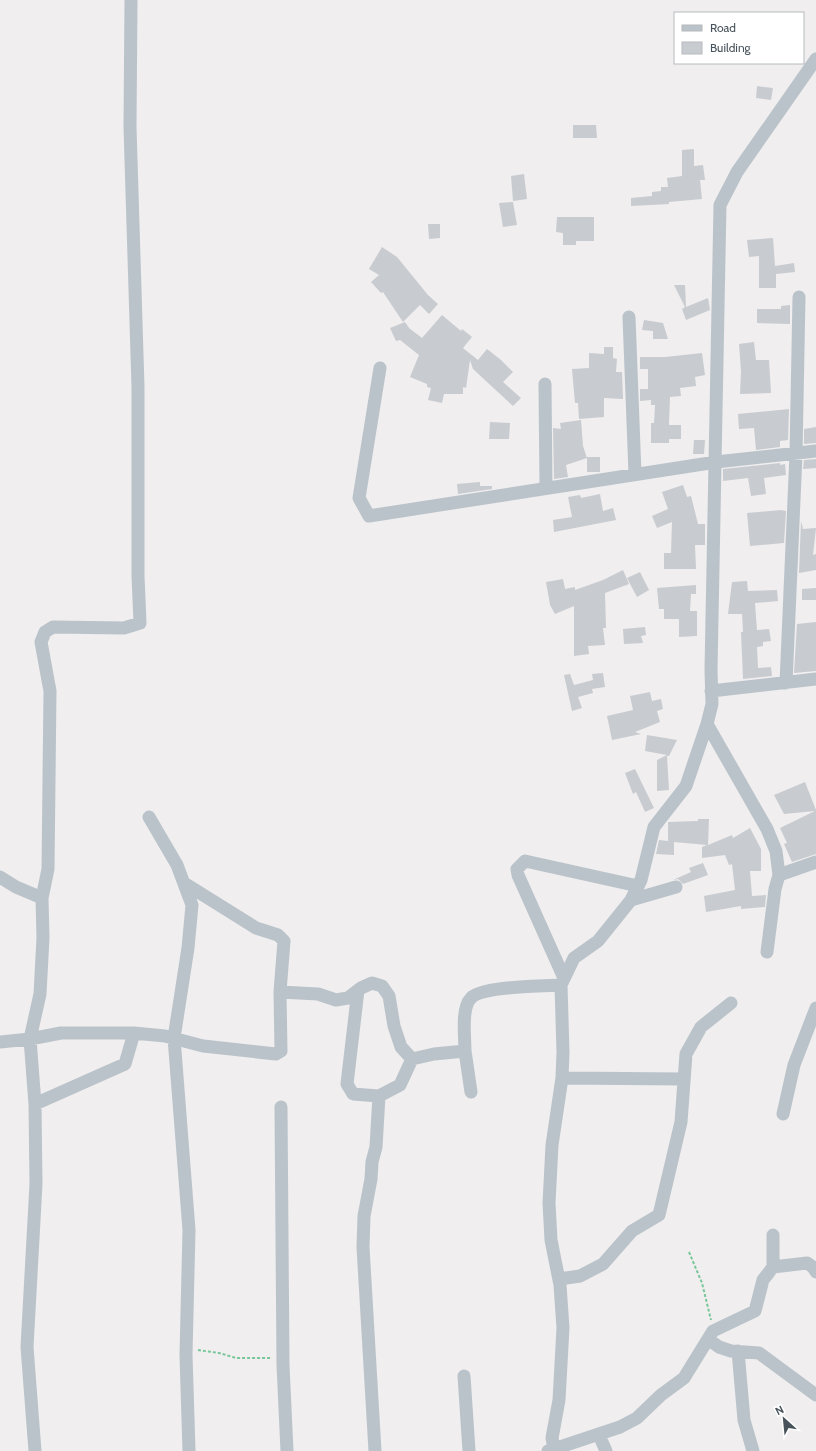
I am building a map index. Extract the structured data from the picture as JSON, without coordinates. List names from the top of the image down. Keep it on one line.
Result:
{"legend":["Road","Building"],"north":"top left"}
